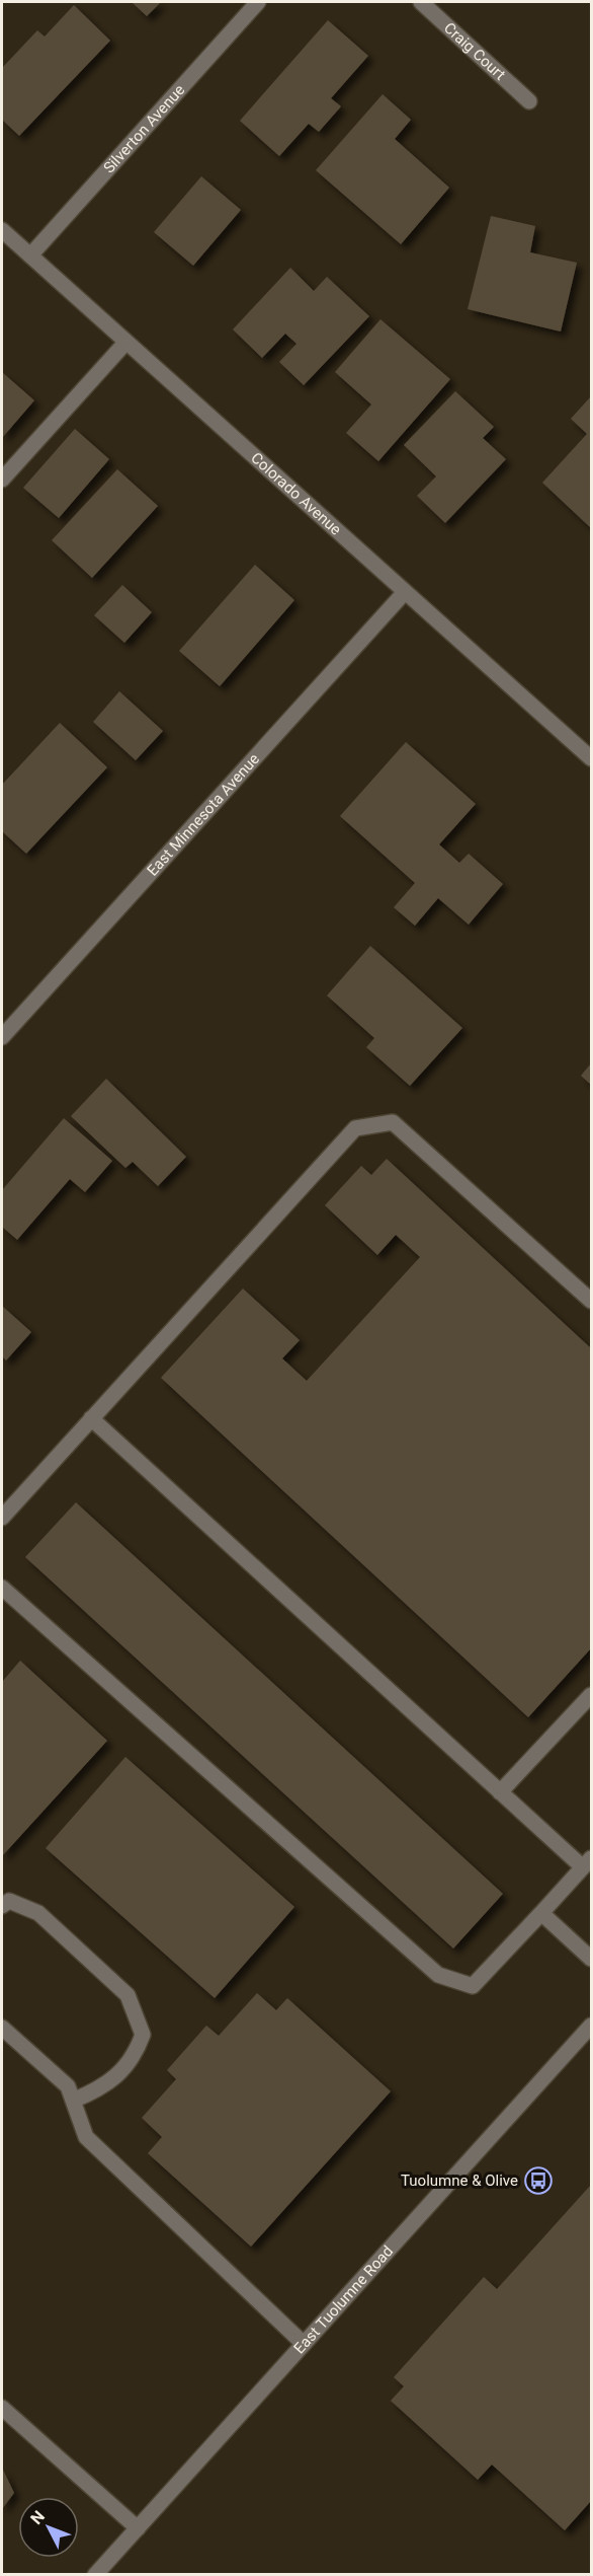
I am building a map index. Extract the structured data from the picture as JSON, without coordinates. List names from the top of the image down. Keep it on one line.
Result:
{"streets":{"street":["Craig Court","Silverton Avenue","Colorado Avenue","East Minnesota Avenue","East Tuolumne Road"]},"crossings":[["Silverton Avenue","Colorado Avenue"],["Colorado Avenue","East Minnesota Avenue"]],"places":{"bus stop":["Tuolumne & Olive"]},"north":"top left"}
